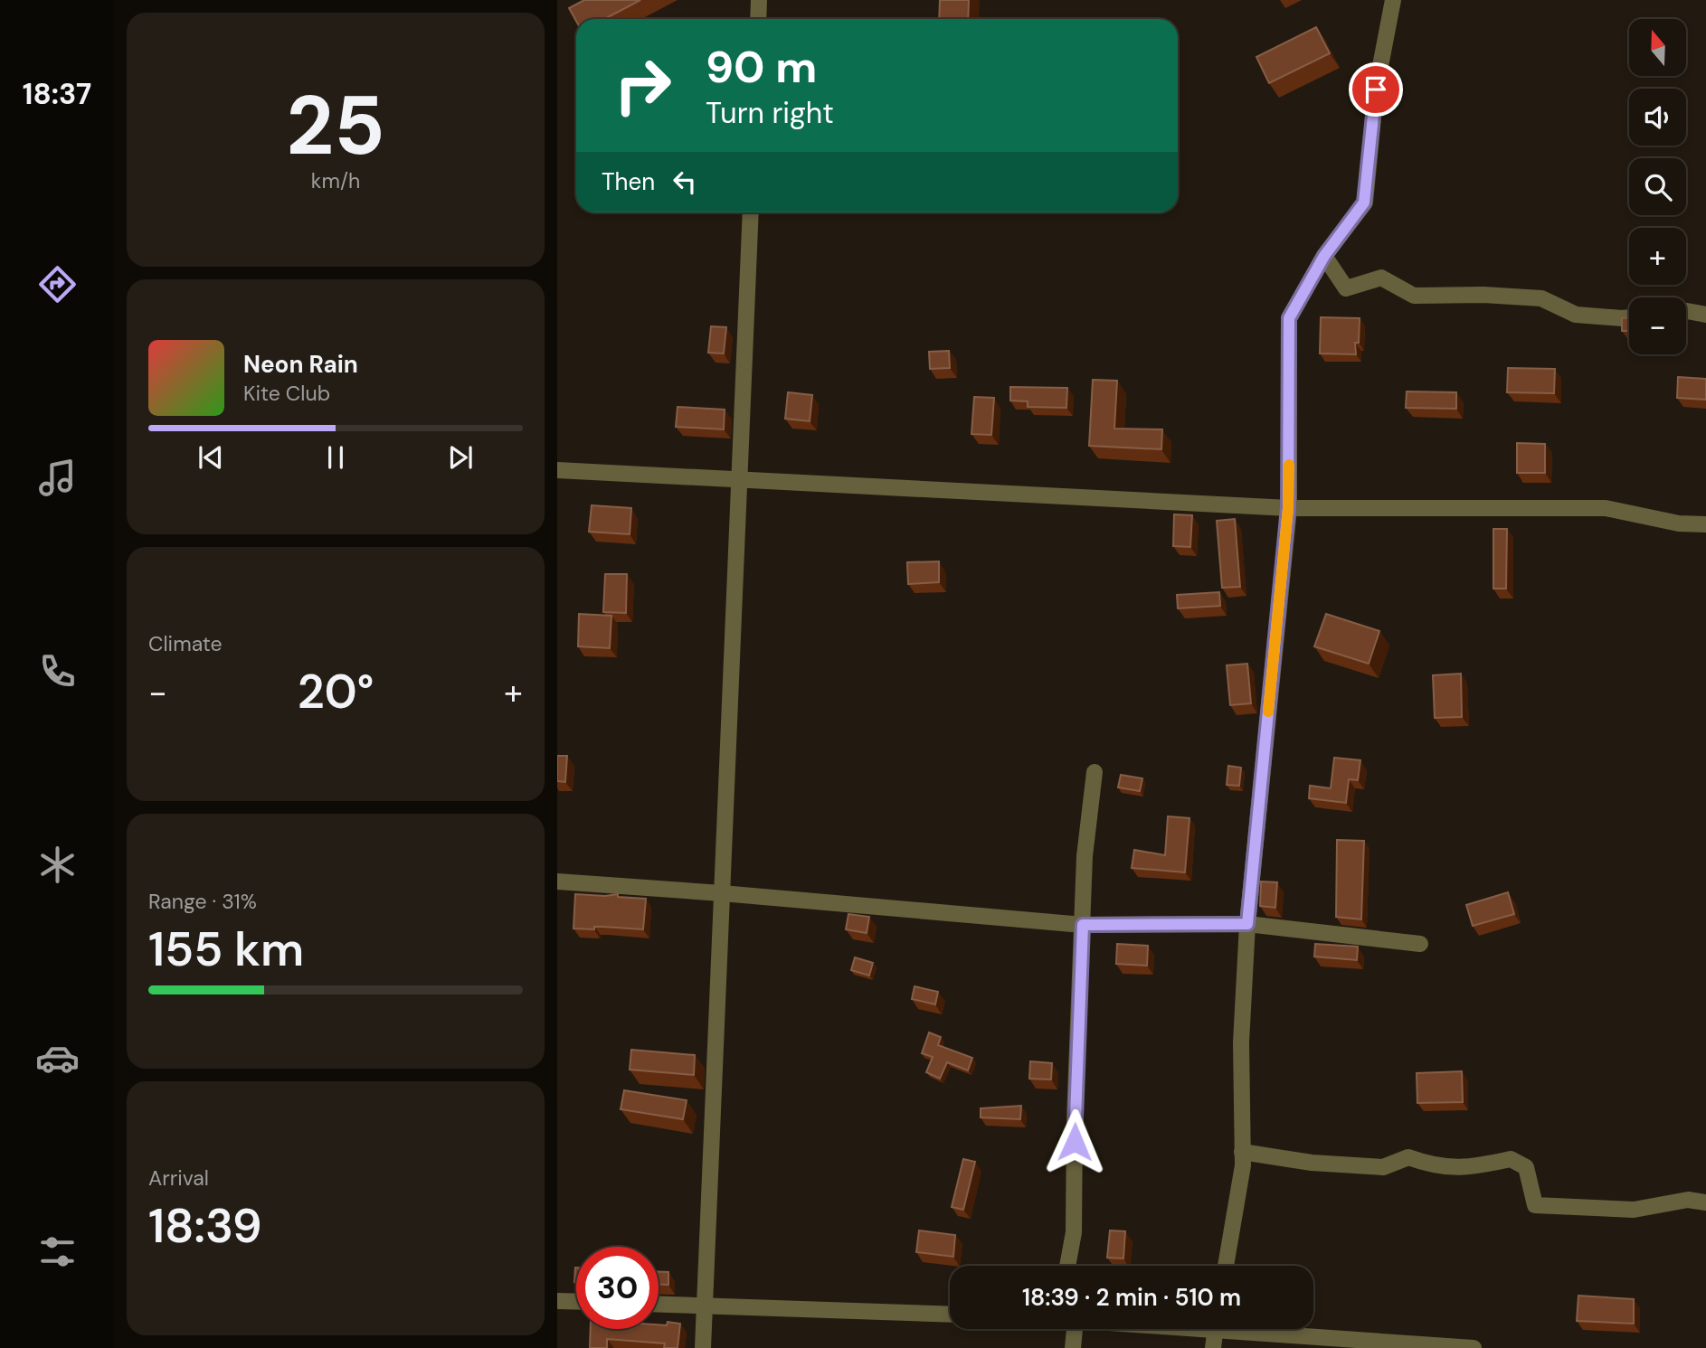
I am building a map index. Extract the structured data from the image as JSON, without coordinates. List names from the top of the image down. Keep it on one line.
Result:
{"north":"top","page":{"tabs":"18:37","tile":[["25","km/h"],"Climate",["Range · 31%","155 km"],["Arrival","18:39"]],"map_buttons":["+","−"],"turn":["90 m","Turn right"],"then":"Then","song":["Neon Rain","Kite Club"],"heat":["−","20°","+"],"limit":"30","trip":"18:39 · 2 min · 510 m"}}
